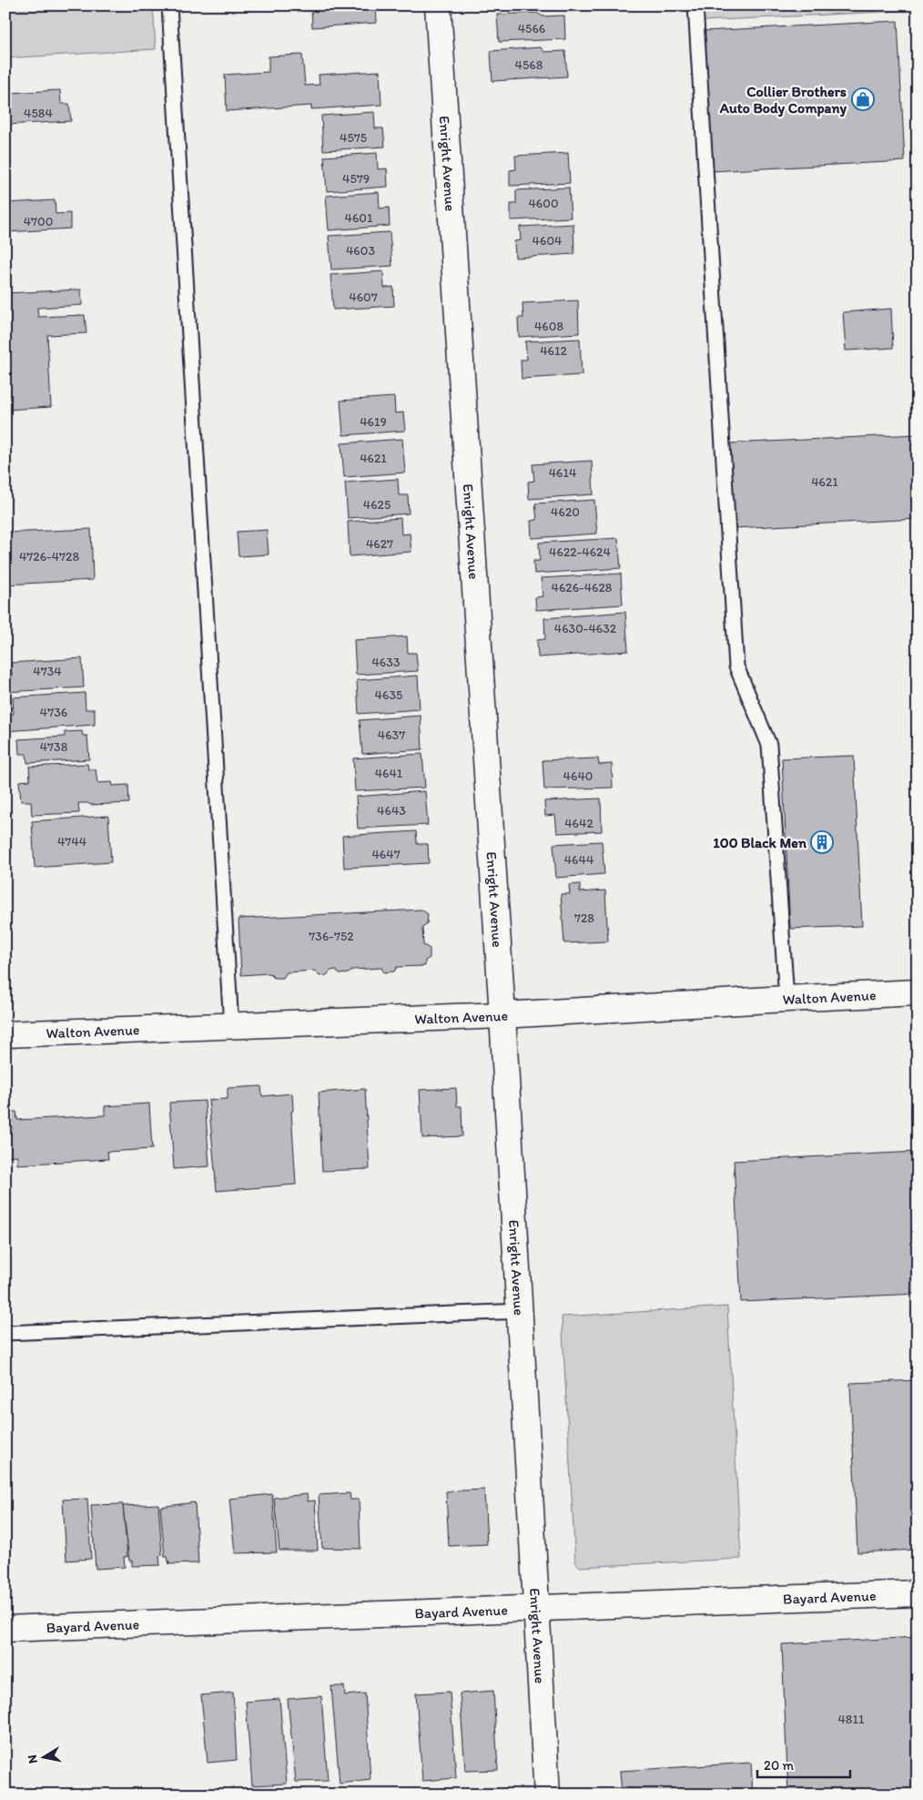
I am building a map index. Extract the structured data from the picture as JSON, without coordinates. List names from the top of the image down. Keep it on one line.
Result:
{"streets":{"street":["Enright Avenue","Walton Avenue","Bayard Avenue"]},"crossings":[["Enright Avenue","Walton Avenue"],["Enright Avenue","Bayard Avenue"]],"places":{"shop":["Collier Brothers Auto Body Company"],"building":["100 Black Men"]},"house_numbers":["4566","4568","4584","4575","4579","4600","4601","4700","4604","4603","4607","4608","4612","4619","4621","4614","4621","4625","4620","4627","4622-4624","4726-4728","4626-4628","4630-4632","4633","4734","4635","4736","4637","4738","4641","4640","4643","4642","4744","4647","4644","728","736-752","4811"],"scale_bar":"20 m","north":"left"}
